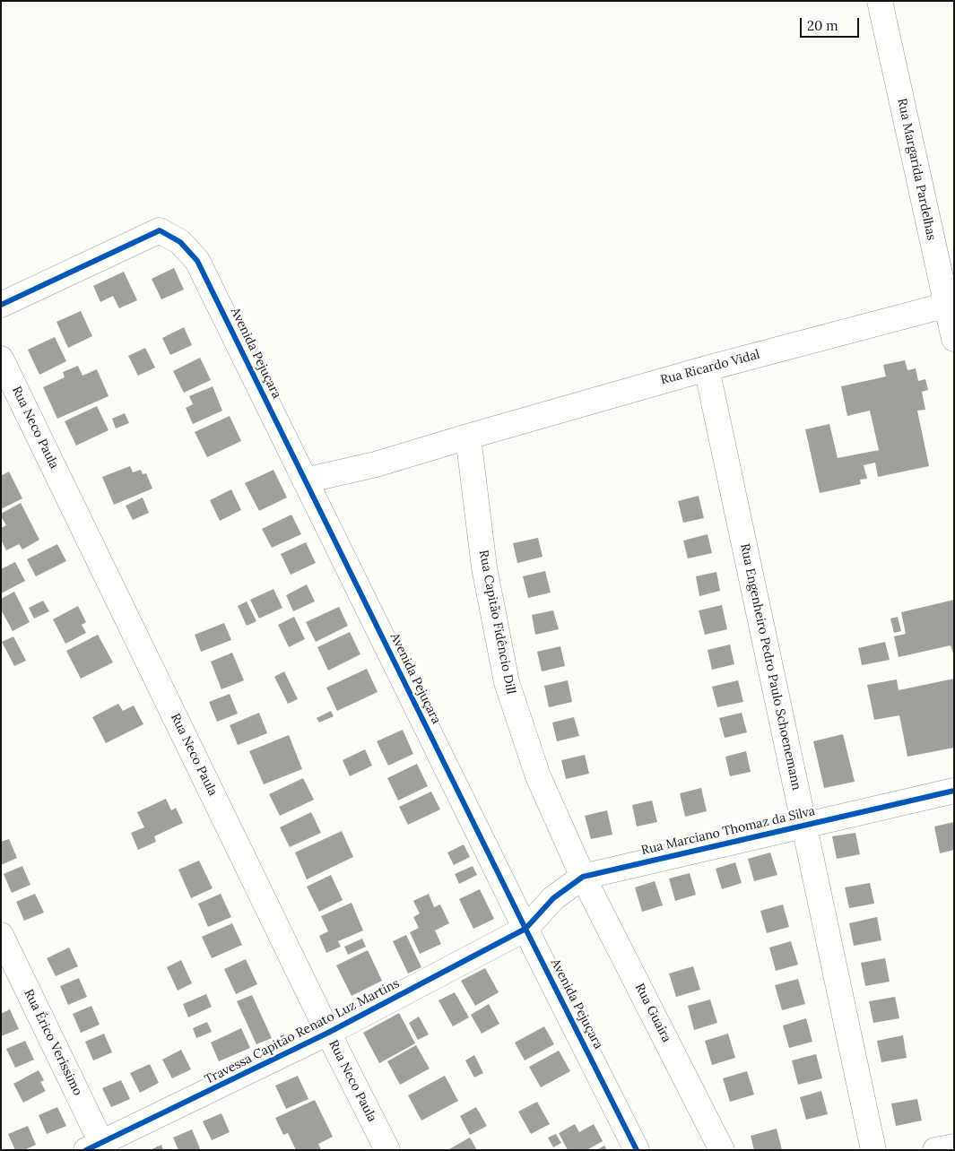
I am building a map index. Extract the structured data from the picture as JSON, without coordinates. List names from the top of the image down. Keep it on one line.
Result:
{"streets":{"street":["Rua Margarida Pardelhas","Avenida Pejuçara","Rua Ricardo Vidal","Rua Neco Paula","Rua Capitão Fidêncio Dill","Rua Engenheiro Pedro Paulo Schoenemann","Rua Marciano Thomaz da Silva","Rua Guaíra","Travessa Capitão Renato Luz Martins","Rua Érico Veríssimo"]},"crossings":[["Rua Margarida Pardelhas","Rua Ricardo Vidal"],["Avenida Pejuçara","Rua Ricardo Vidal"],["Avenida Pejuçara","Rua Marciano Thomaz da Silva"],["Avenida Pejuçara","Travessa Capitão Renato Luz Martins"],["Rua Ricardo Vidal","Rua Capitão Fidêncio Dill"],["Rua Ricardo Vidal","Rua Engenheiro Pedro Paulo Schoenemann"],["Rua Neco Paula","Travessa Capitão Renato Luz Martins"],["Rua Capitão Fidêncio Dill","Rua Marciano Thomaz da Silva"],["Rua Capitão Fidêncio Dill","Rua Guaíra"],["Rua Engenheiro Pedro Paulo Schoenemann","Rua Marciano Thomaz da Silva"],["Rua Marciano Thomaz da Silva","Rua Guaíra"],["Rua Marciano Thomaz da Silva","Travessa Capitão Renato Luz Martins"],["Travessa Capitão Renato Luz Martins","Rua Érico Veríssimo"]],"scale_bar":"20 m"}
